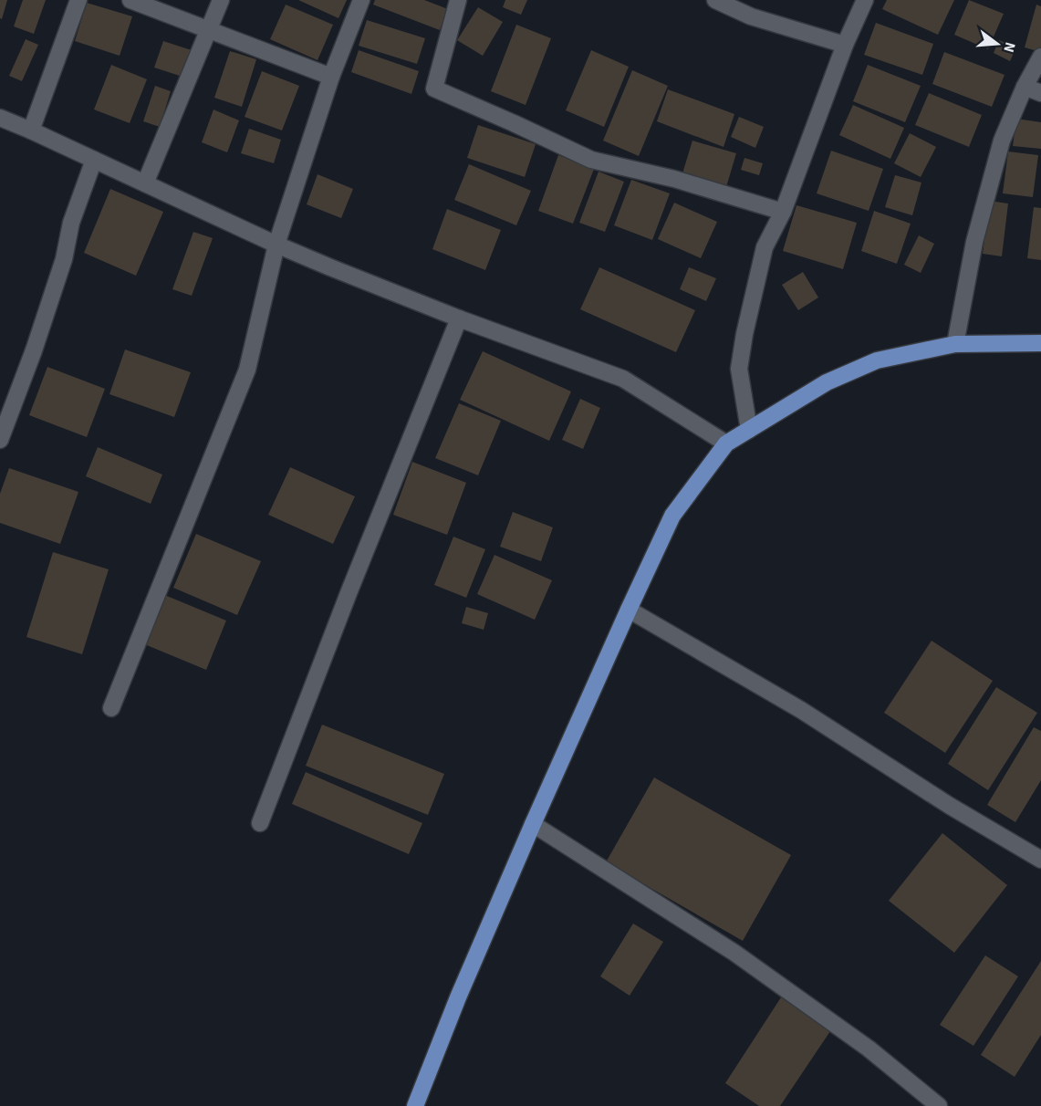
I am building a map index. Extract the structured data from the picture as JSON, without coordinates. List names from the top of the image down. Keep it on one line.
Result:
{"north":"right"}
